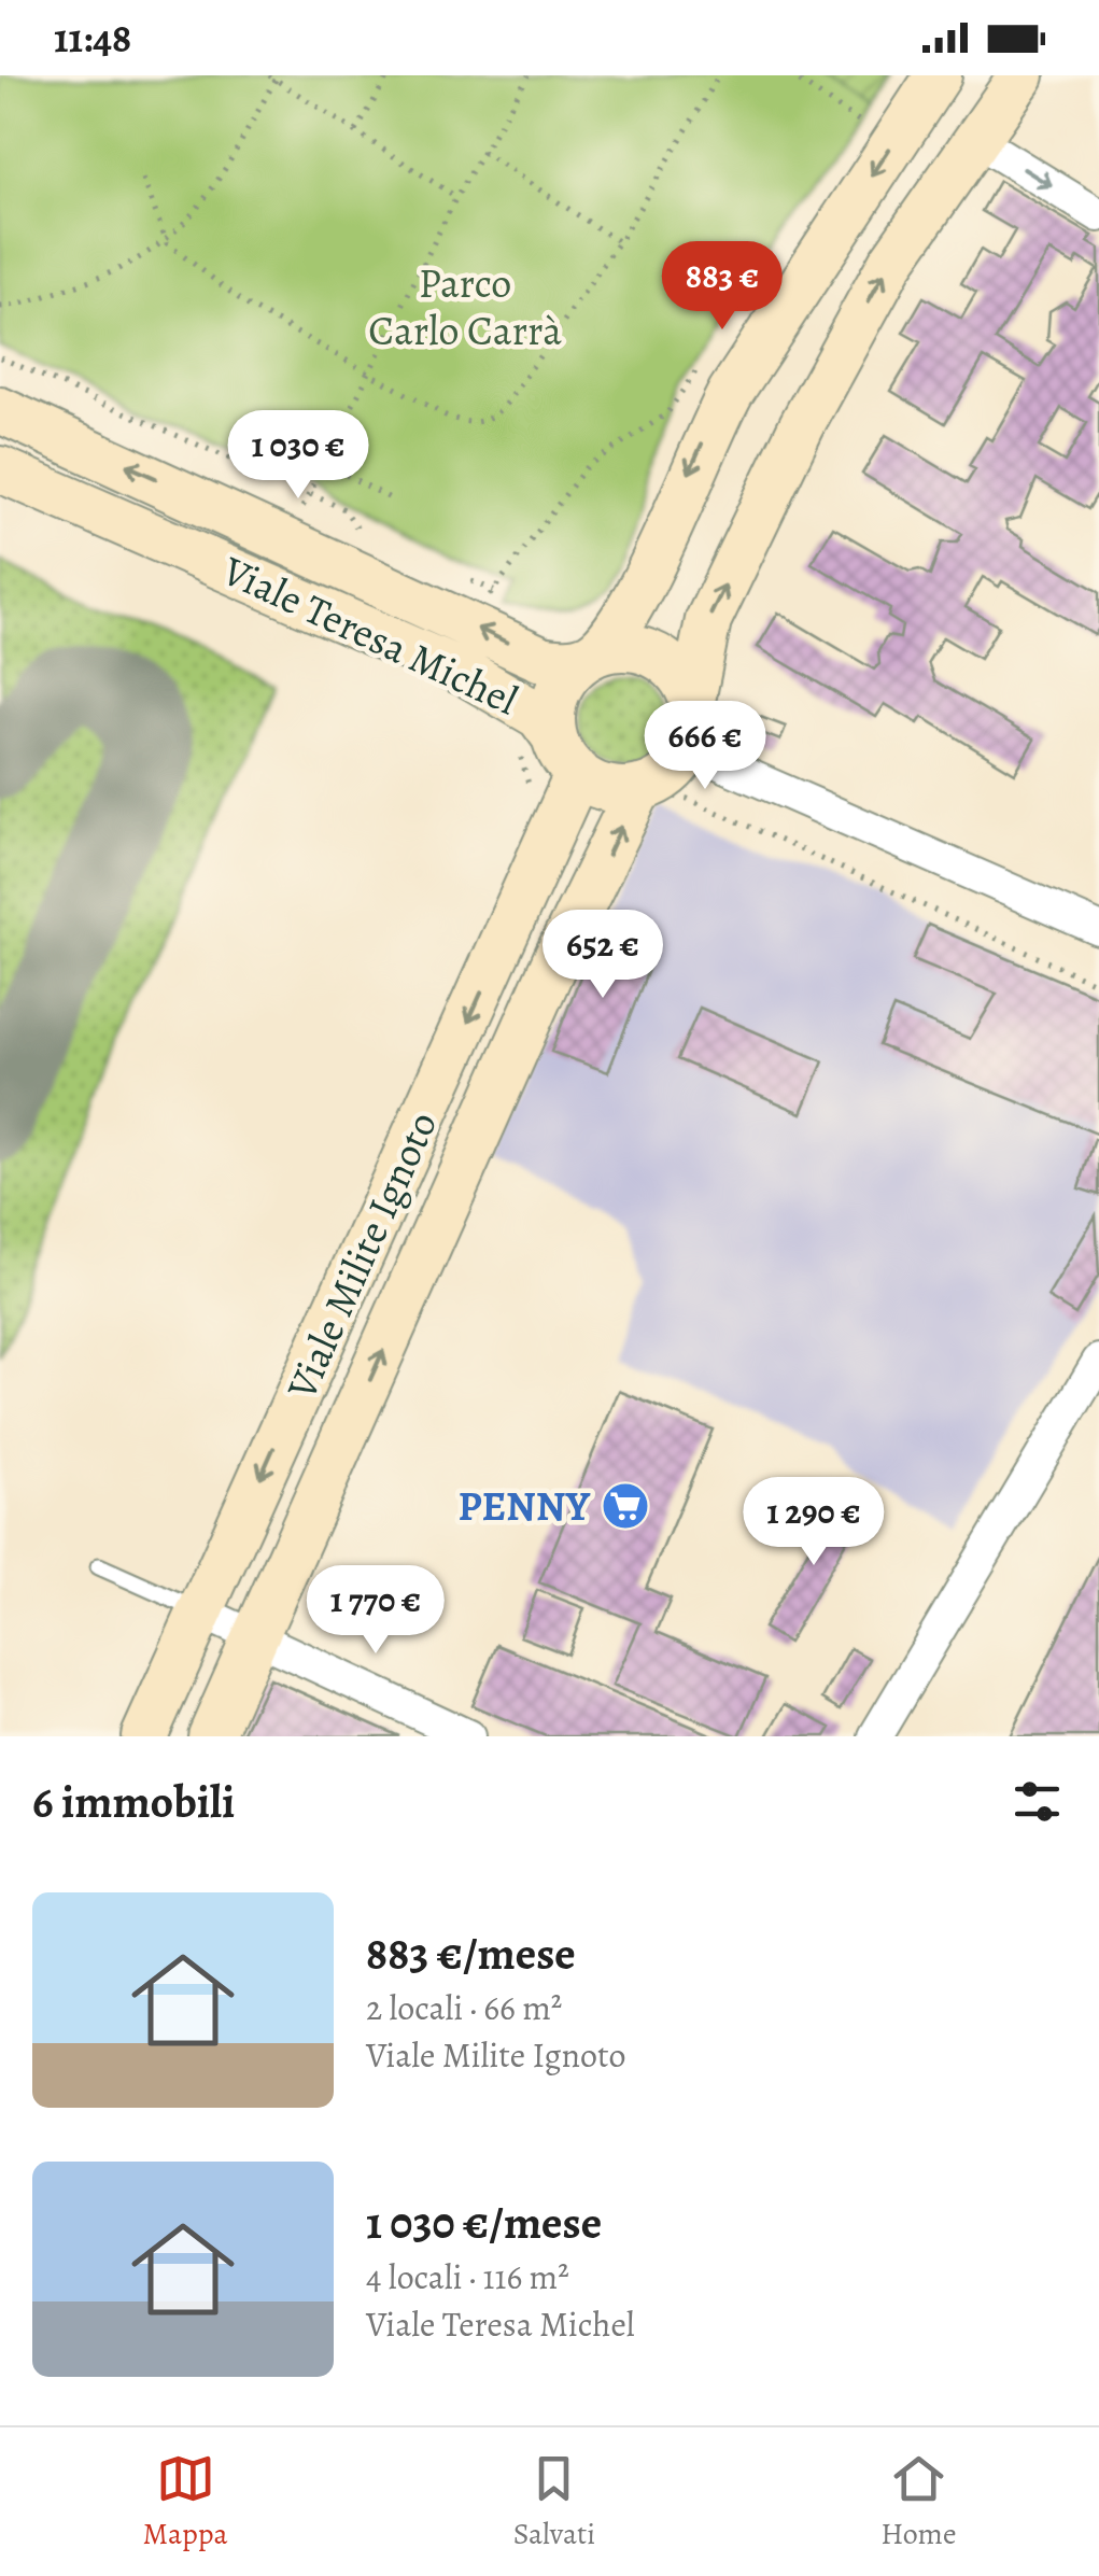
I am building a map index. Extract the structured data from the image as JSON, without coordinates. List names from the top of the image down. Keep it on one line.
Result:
{"streets":{"main road":["Viale Teresa Michel","Viale Milite Ignoto"]},"crossings":[["Viale Teresa Michel","Viale Milite Ignoto"]],"parks":["Parco Carlo Carrà"],"places":{"supermarket":["PENNY"]},"page":{"status":"11:48","price":["883 €","1 030 €","666 €","652 €","1 290 €","1 770 €"],"heading":"6 immobili","list":[{"name":"883 €/mese","note":"2 locali · 66 m² · Viale Milite Ignoto"},{"name":"1 030 €/mese","note":"4 locali · 116 m² · Viale Teresa Michel"}],"tabs":["Mappa","Salvati","Home"]}}
